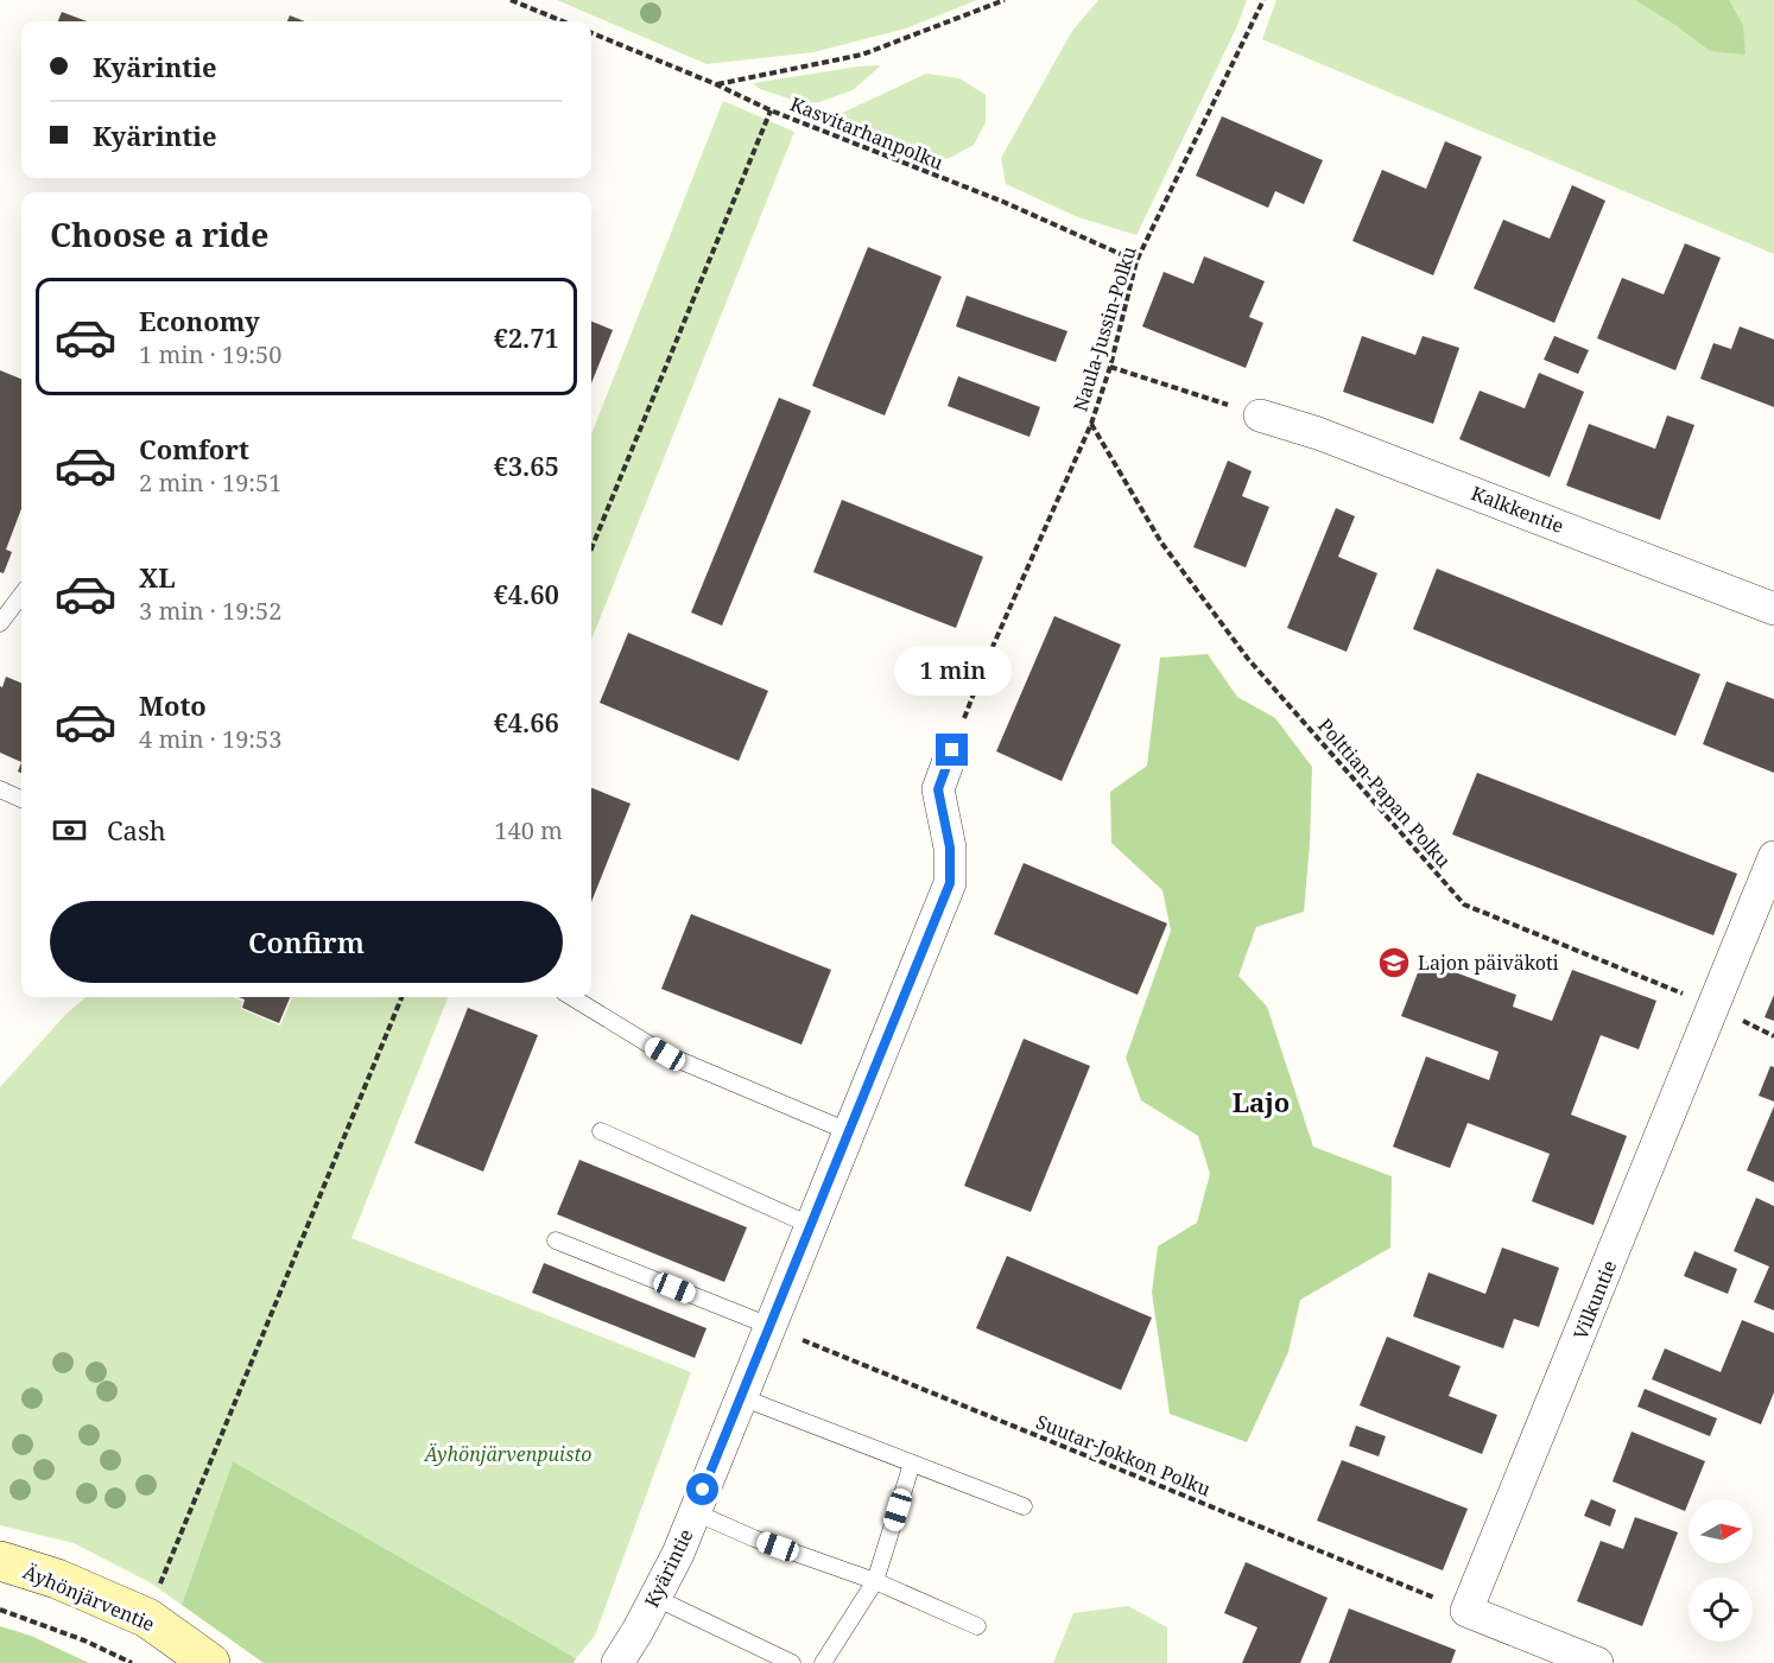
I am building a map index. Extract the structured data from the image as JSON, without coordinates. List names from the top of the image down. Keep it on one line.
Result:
{"streets":{"main road":["Äyhönjärventie"],"street":["Kalkkentie","Vilkuntie","Kyärintie"],"path":["Kasvitarhanpolku","Naula-Jussin-Polku","Polttian-Papan Polku","Suutar-Jokkon Polku"]},"crossings":[["Kasvitarhanpolku","Naula-Jussin-Polku"],["Naula-Jussin-Polku","Polttian-Papan Polku"],["Naula-Jussin-Polku","Kyärintie"],["Polttian-Papan Polku","Vilkuntie"],["Vilkuntie","Suutar-Jokkon Polku"],["Suutar-Jokkon Polku","Kyärintie"]],"districts":["Lajo"],"parks":["Äyhönjärvenpuisto"],"places":{"school or university":["Lajon päiväkoti"]},"north":"right","page":{"banner":["Kyärintie","Kyärintie"],"heading":"Choose a ride","list":[{"name":"Economy","note":"1 min · 19:50","value":"€2.71"},{"name":"Comfort","note":"2 min · 19:51","value":"€3.65"},{"name":"XL","note":"3 min · 19:52","value":"€4.60"},{"name":"Moto","note":"4 min · 19:53","value":"€4.66"}],"bubble":"1 min","pay":["Cash","140 m"],"buttons":"Confirm"}}
